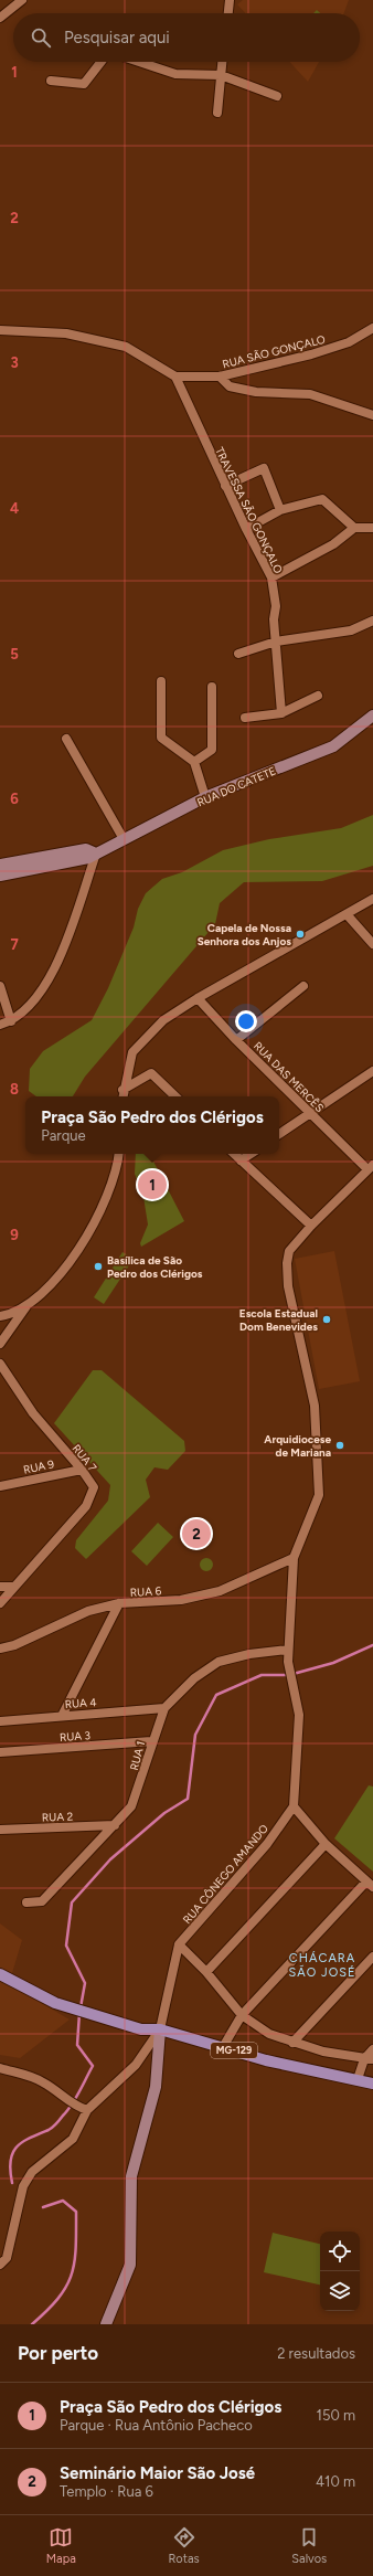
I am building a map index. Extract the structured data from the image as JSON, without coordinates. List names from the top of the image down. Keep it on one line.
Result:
{"streets":{"main road":["MG-129"],"street":["RUA SÃO GONÇALO","TRAVESSA SÃO GONÇALO","RUA DO CATETE","RUA DAS MERCÊS","RUA 7","RUA 9","RUA 6","RUA 4","RUA 3","RUA 1","RUA 2","RUA CÔNEGO AMANDO"]},"crossings":[["RUA SÃO GONÇALO","TRAVESSA SÃO GONÇALO"],["RUA 7","RUA 9"],["RUA 4","RUA 1"],["RUA 3","RUA 1"],["RUA 1","RUA 2"]],"districts":["CHÁCARA SÃO JOSÉ"],"places":["Capela de Nossa Senhora dos Anjos","Basílica de São Pedro dos Clérigos","Escola Estadual Dom Benevides","Arquidiocese de Mariana"],"page":{"search":"Pesquisar aqui","popup":["Praça São Pedro dos Clérigos","Parque"],"pins":["1","2"],"heading":["Por perto","2 resultados"],"list":[{"mark":"1","name":"Praça São Pedro dos Clérigos","note":"Parque · Rua Antônio Pacheco","value":"150 m"},{"mark":"2","name":"Seminário Maior São José","note":"Templo · Rua 6","value":"410 m"}],"nav":["Mapa","Rotas","Salvos"]},"grid":{"rows":["1","2","3","4","5","6","7","8","9"]}}
